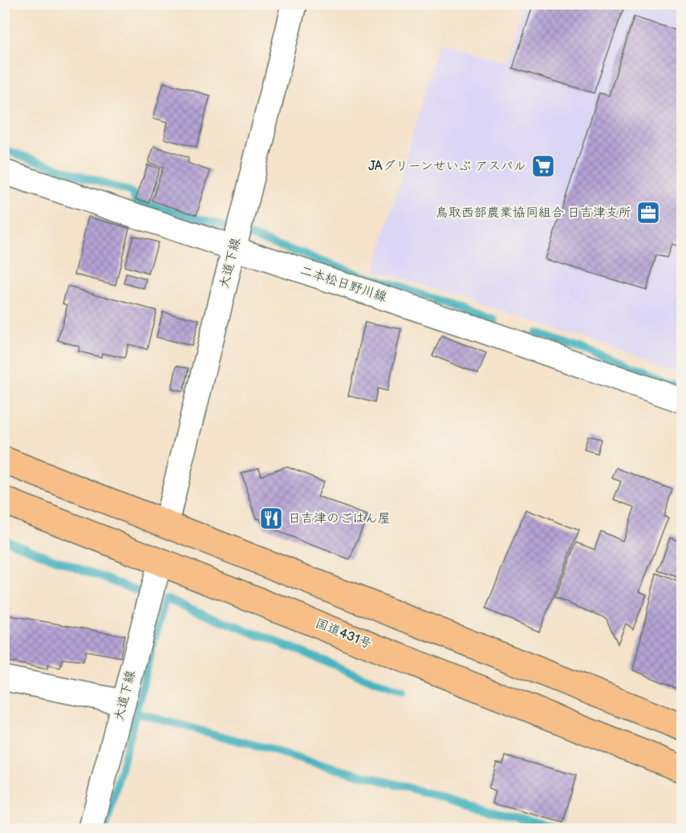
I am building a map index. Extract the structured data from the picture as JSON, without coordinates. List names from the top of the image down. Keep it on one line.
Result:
{"streets":{"highway":["国道431号"],"street":["大道下線","二本松日野川線"]},"crossings":[["大道下線","二本松日野川線"],["大道下線","国道431号"]],"places":{"supermarket":["JAグリーンせいぶ アスパル"],"office":["鳥取西部農業協同組合 日吉津支所"],"restaurant":["日吉津のごはん屋"]}}
